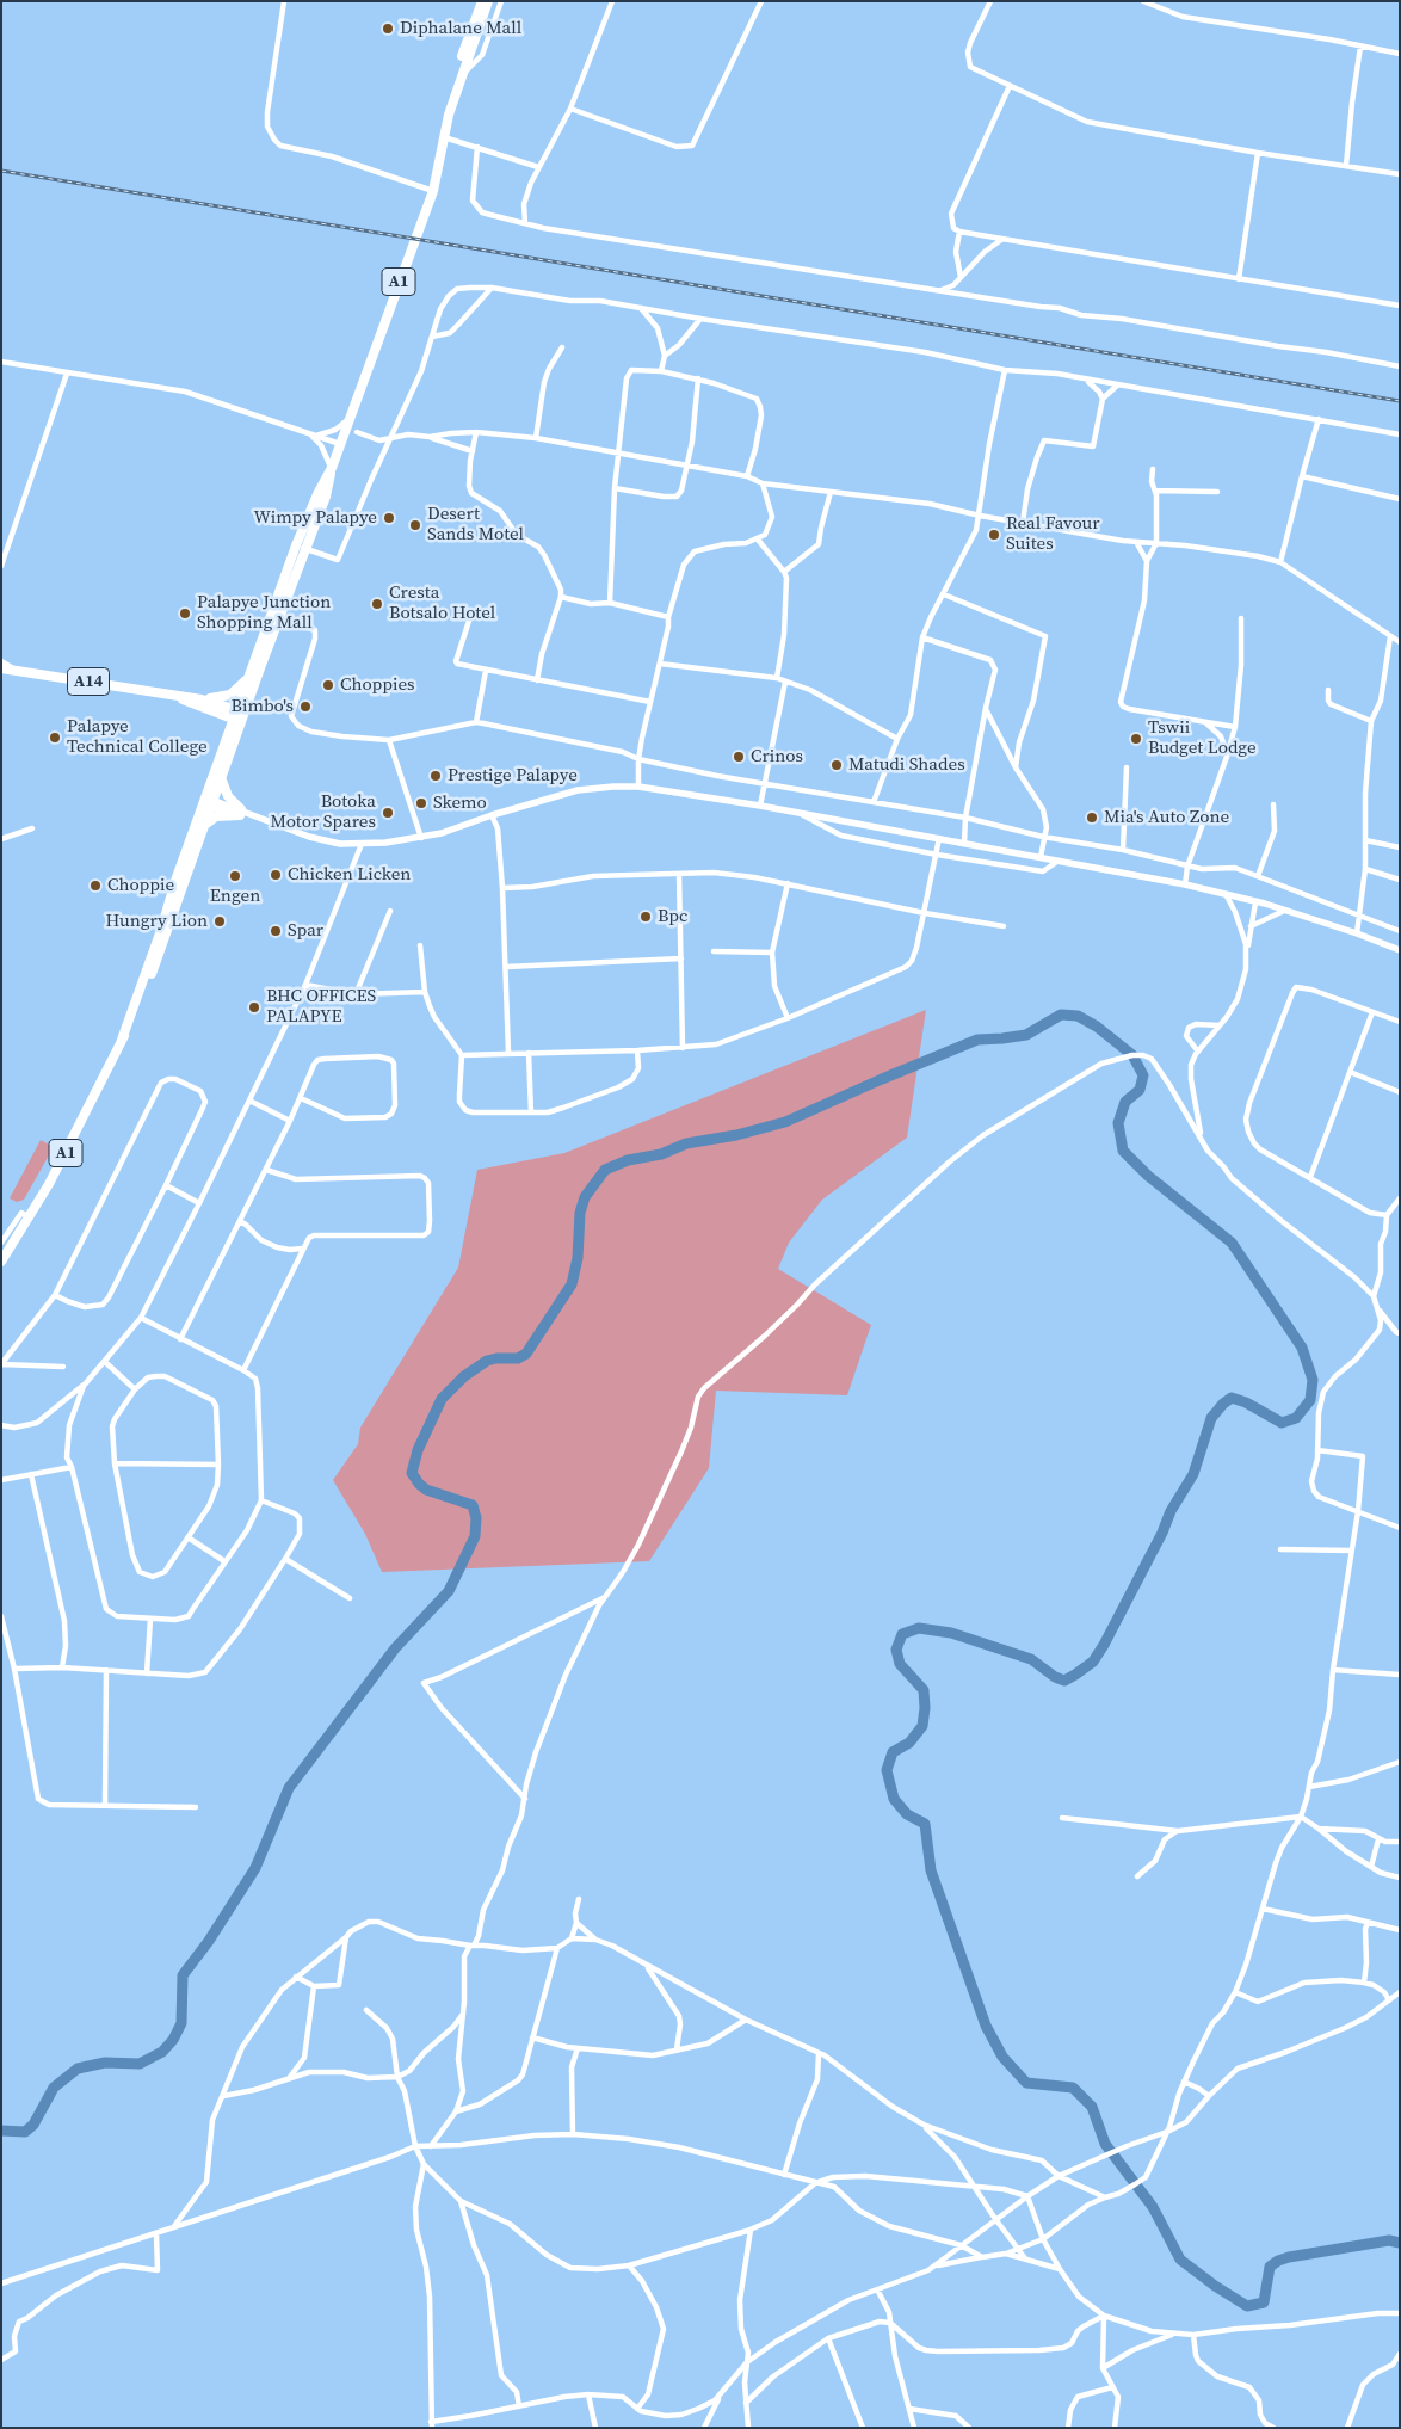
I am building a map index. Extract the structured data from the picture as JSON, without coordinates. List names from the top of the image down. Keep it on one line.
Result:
{"streets":{"highway":["A1","A14"]},"crossings":[["A1","A14"]],"places":["Diphalane Mall","Wimpy Palapye","Desert Sands Motel","Real Favour Suites","Cresta Botsalo Hotel","Palapye Junction Shopping Mall","Choppies","Bimbo's","Palapye Technical College","Tswii Budget Lodge","Crinos","Matudi Shades","Prestige Palapye","Skemo","Botoka Motor Spares","Mia's Auto Zone","Chicken Licken","Engen","Choppie","Bpc","Hungry Lion","Spar","BHC OFFICES PALAPYE"]}
